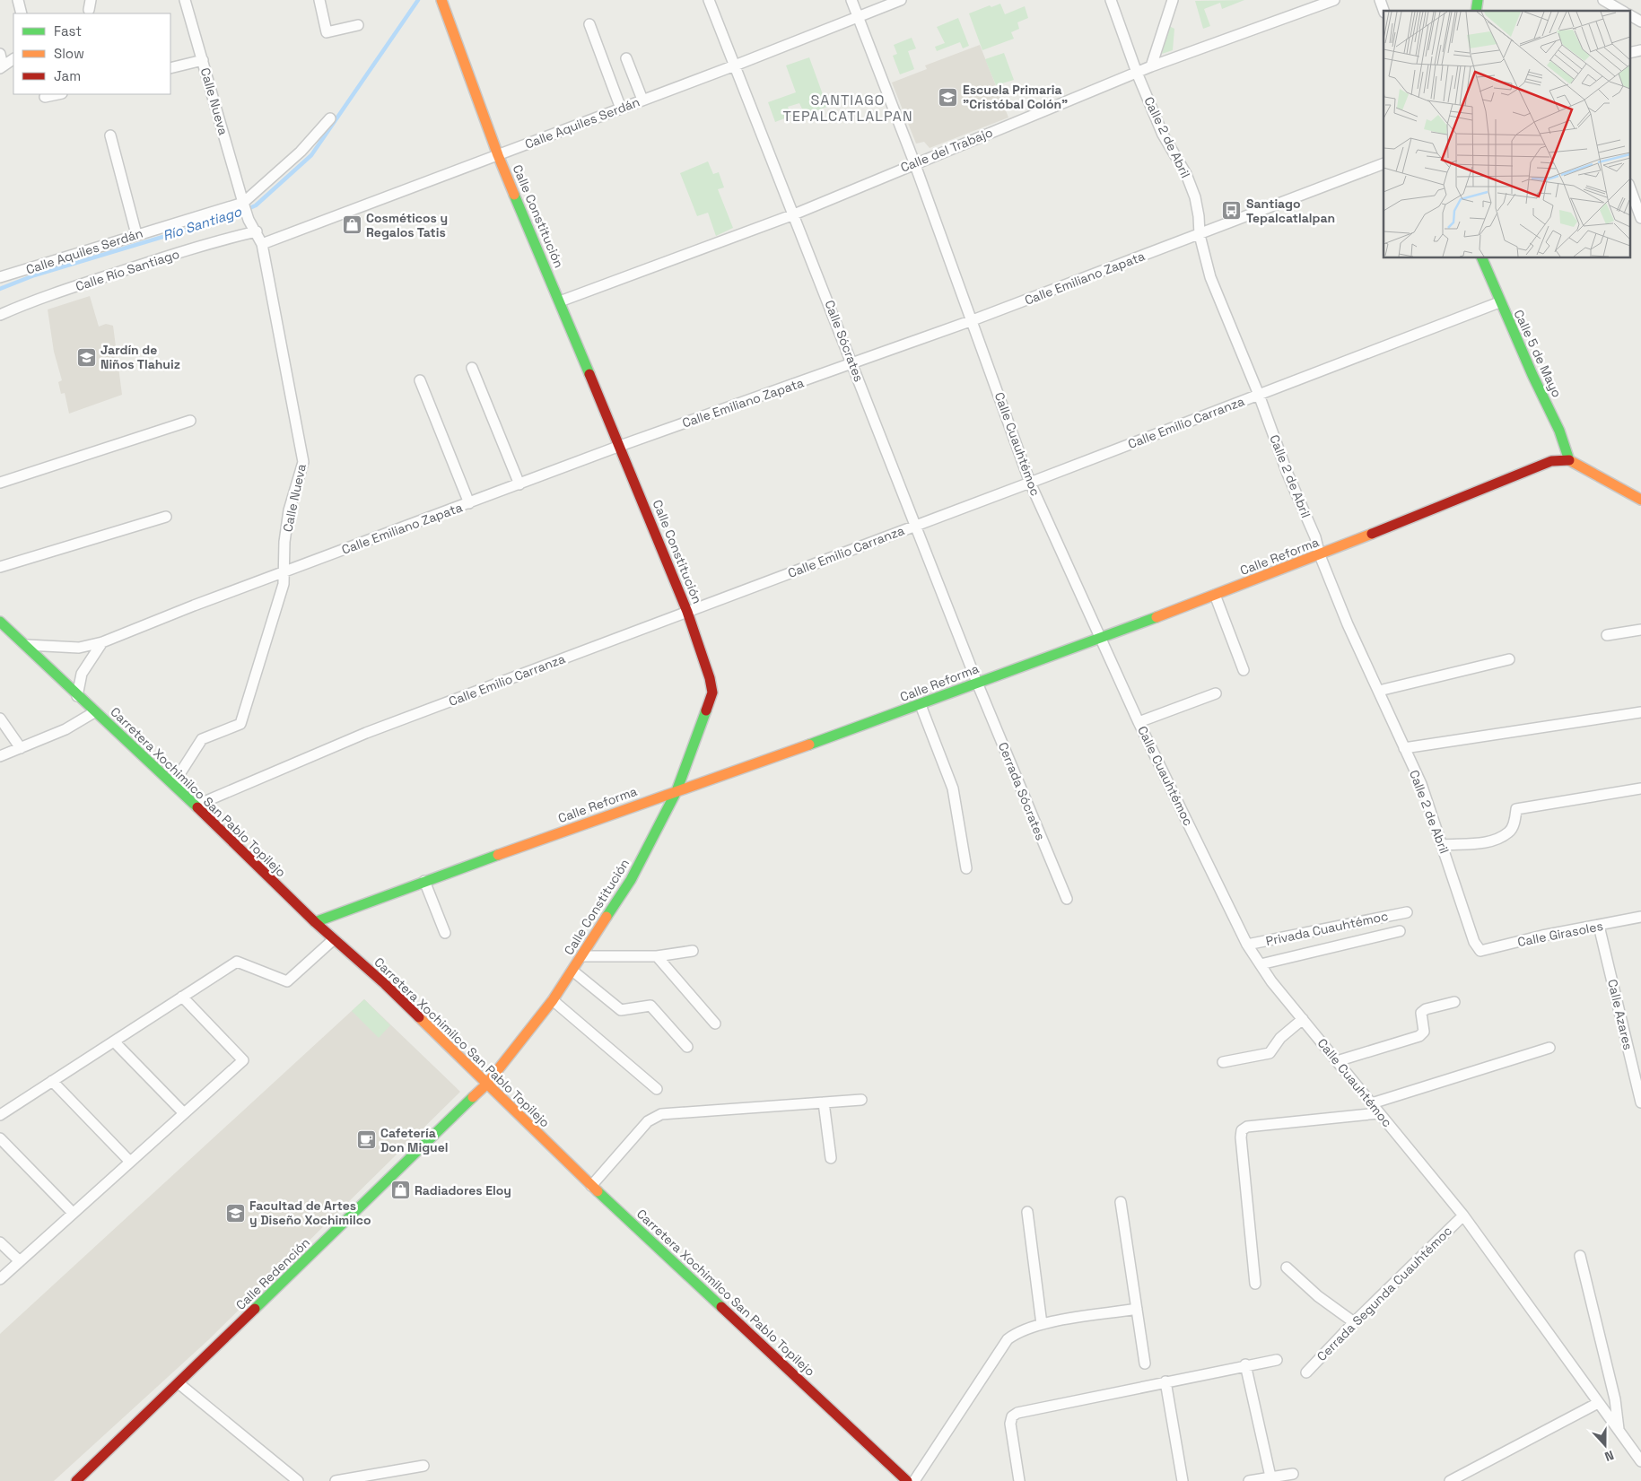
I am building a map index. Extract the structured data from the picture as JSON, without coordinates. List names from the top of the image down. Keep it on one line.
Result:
{"streets":{"street":["Calle Nueva","Calle Aquiles Serdán","Calle 2 de Abril","Calle del Trabajo","Calle Constitución","Calle Río Santiago","Calle Emiliano Zapata","Calle Sócrates","Calle 5 de Mayo","Calle Emilio Carranza","Calle Cuauhtémoc","Calle Reforma","Cerrada Sócrates","Carretera Xochimilco San Pablo Topilejo","Privada Cuauhtémoc","Calle Girasoles","Calle Azares","Calle Redención","Cerrada Segunda Cuauhtémoc"]},"crossings":[["Calle Nueva","Calle Aquiles Serdán"],["Calle Nueva","Calle Río Santiago"],["Calle Nueva","Calle Emiliano Zapata"],["Calle Nueva","Carretera Xochimilco San Pablo Topilejo"],["Calle Aquiles Serdán","Calle Constitución"],["Calle Aquiles Serdán","Calle Sócrates"],["Calle Aquiles Serdán","Calle Cuauhtémoc"],["Calle 2 de Abril","Calle del Trabajo"],["Calle 2 de Abril","Calle Emiliano Zapata"],["Calle 2 de Abril","Calle Emilio Carranza"],["Calle 2 de Abril","Calle Reforma"],["Calle 2 de Abril","Calle Girasoles"],["Calle del Trabajo","Calle Constitución"],["Calle del Trabajo","Calle Sócrates"],["Calle del Trabajo","Calle Cuauhtémoc"],["Calle Constitución","Calle Emiliano Zapata"],["Calle Constitución","Calle Emilio Carranza"],["Calle Constitución","Calle Reforma"],["Calle Constitución","Carretera Xochimilco San Pablo Topilejo"],["Calle Constitución","Calle Redención"],["Calle Emiliano Zapata","Calle Sócrates"],["Calle Emiliano Zapata","Calle Cuauhtémoc"],["Calle Emiliano Zapata","Carretera Xochimilco San Pablo Topilejo"],["Calle Sócrates","Calle Emilio Carranza"],["Calle Sócrates","Calle Reforma"],["Calle Sócrates","Cerrada Sócrates"],["Calle 5 de Mayo","Calle Emilio Carranza"],["Calle 5 de Mayo","Calle Reforma"],["Calle Emilio Carranza","Calle Cuauhtémoc"],["Calle Emilio Carranza","Carretera Xochimilco San Pablo Topilejo"],["Calle Cuauhtémoc","Calle Reforma"],["Calle Cuauhtémoc","Privada Cuauhtémoc"],["Calle Cuauhtémoc","Cerrada Segunda Cuauhtémoc"],["Calle Reforma","Cerrada Sócrates"],["Calle Reforma","Carretera Xochimilco San Pablo Topilejo"],["Carretera Xochimilco San Pablo Topilejo","Calle Redención"],["Calle Girasoles","Calle Azares"]],"districts":["SANTIAGO TEPALCATLALPAN"],"water":["Río Santiago"],"places":{"school or university":["Escuela Primaria \"Cristóbal Colón\"","Jardín de Niños Tlahuiz","Facultad de Artes y Diseño Xochimilco"],"bus stop":["Santiago Tepalcatlalpan"],"shop":["Cosméticos y Regalos Tatis","Radiadores Eloy"],"cafe":["Cafetería Don Miguel"]},"legend":["Fast","Slow","Jam"],"north":"bottom"}
